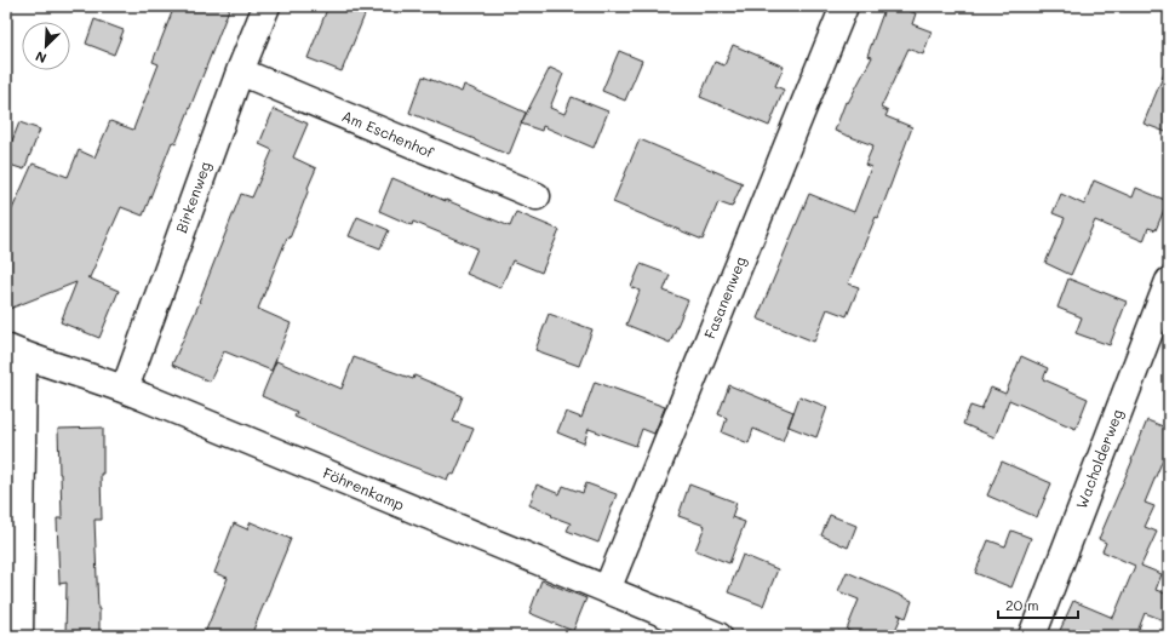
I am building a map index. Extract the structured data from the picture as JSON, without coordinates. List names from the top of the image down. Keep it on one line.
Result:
{"streets":{"street":["Am Eschenhof","Birkenweg","Fasanenweg","Wacholderweg","Föhrenkamp"]},"crossings":[["Am Eschenhof","Birkenweg"],["Birkenweg","Föhrenkamp"],["Fasanenweg","Föhrenkamp"]],"scale_bar":"20 m","north":"bottom left"}
